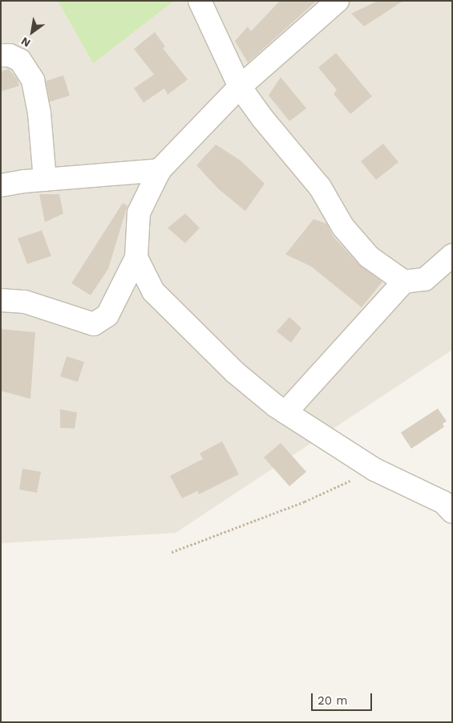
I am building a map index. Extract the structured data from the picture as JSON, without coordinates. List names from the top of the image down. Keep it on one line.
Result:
{"scale_bar":"20 m","north":"bottom left"}
